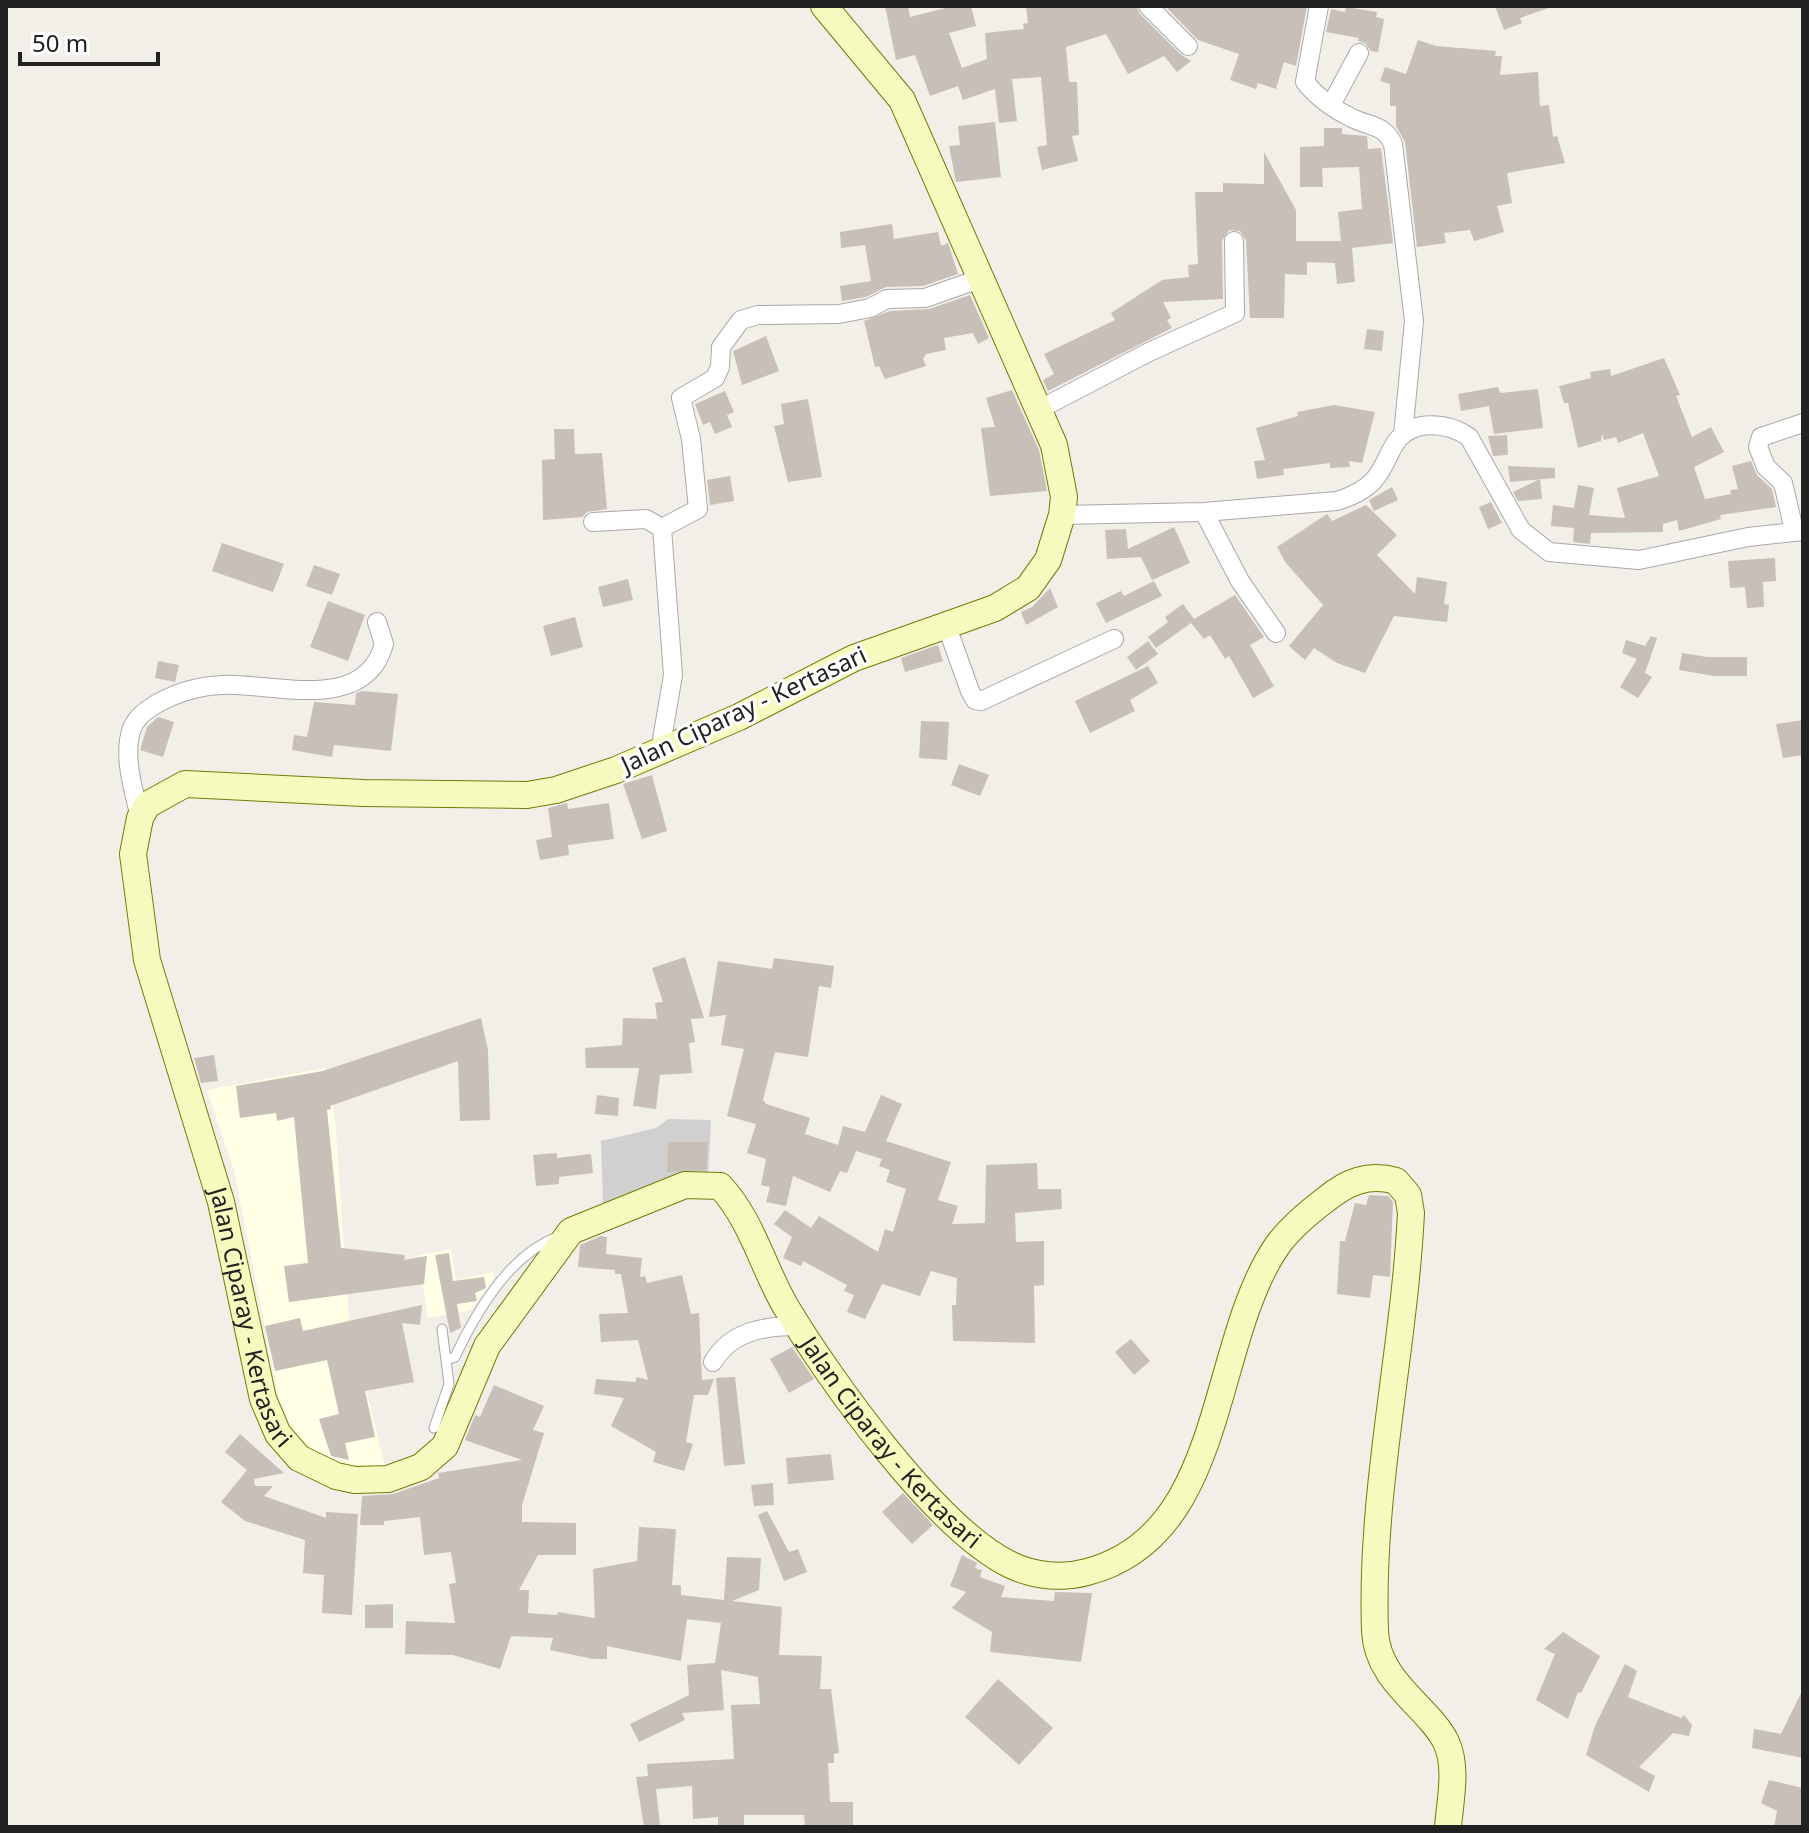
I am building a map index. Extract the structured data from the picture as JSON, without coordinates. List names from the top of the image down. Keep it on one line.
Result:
{"streets":{"main road":["Jalan Ciparay - Kertasari"]},"scale_bar":"50 m"}
